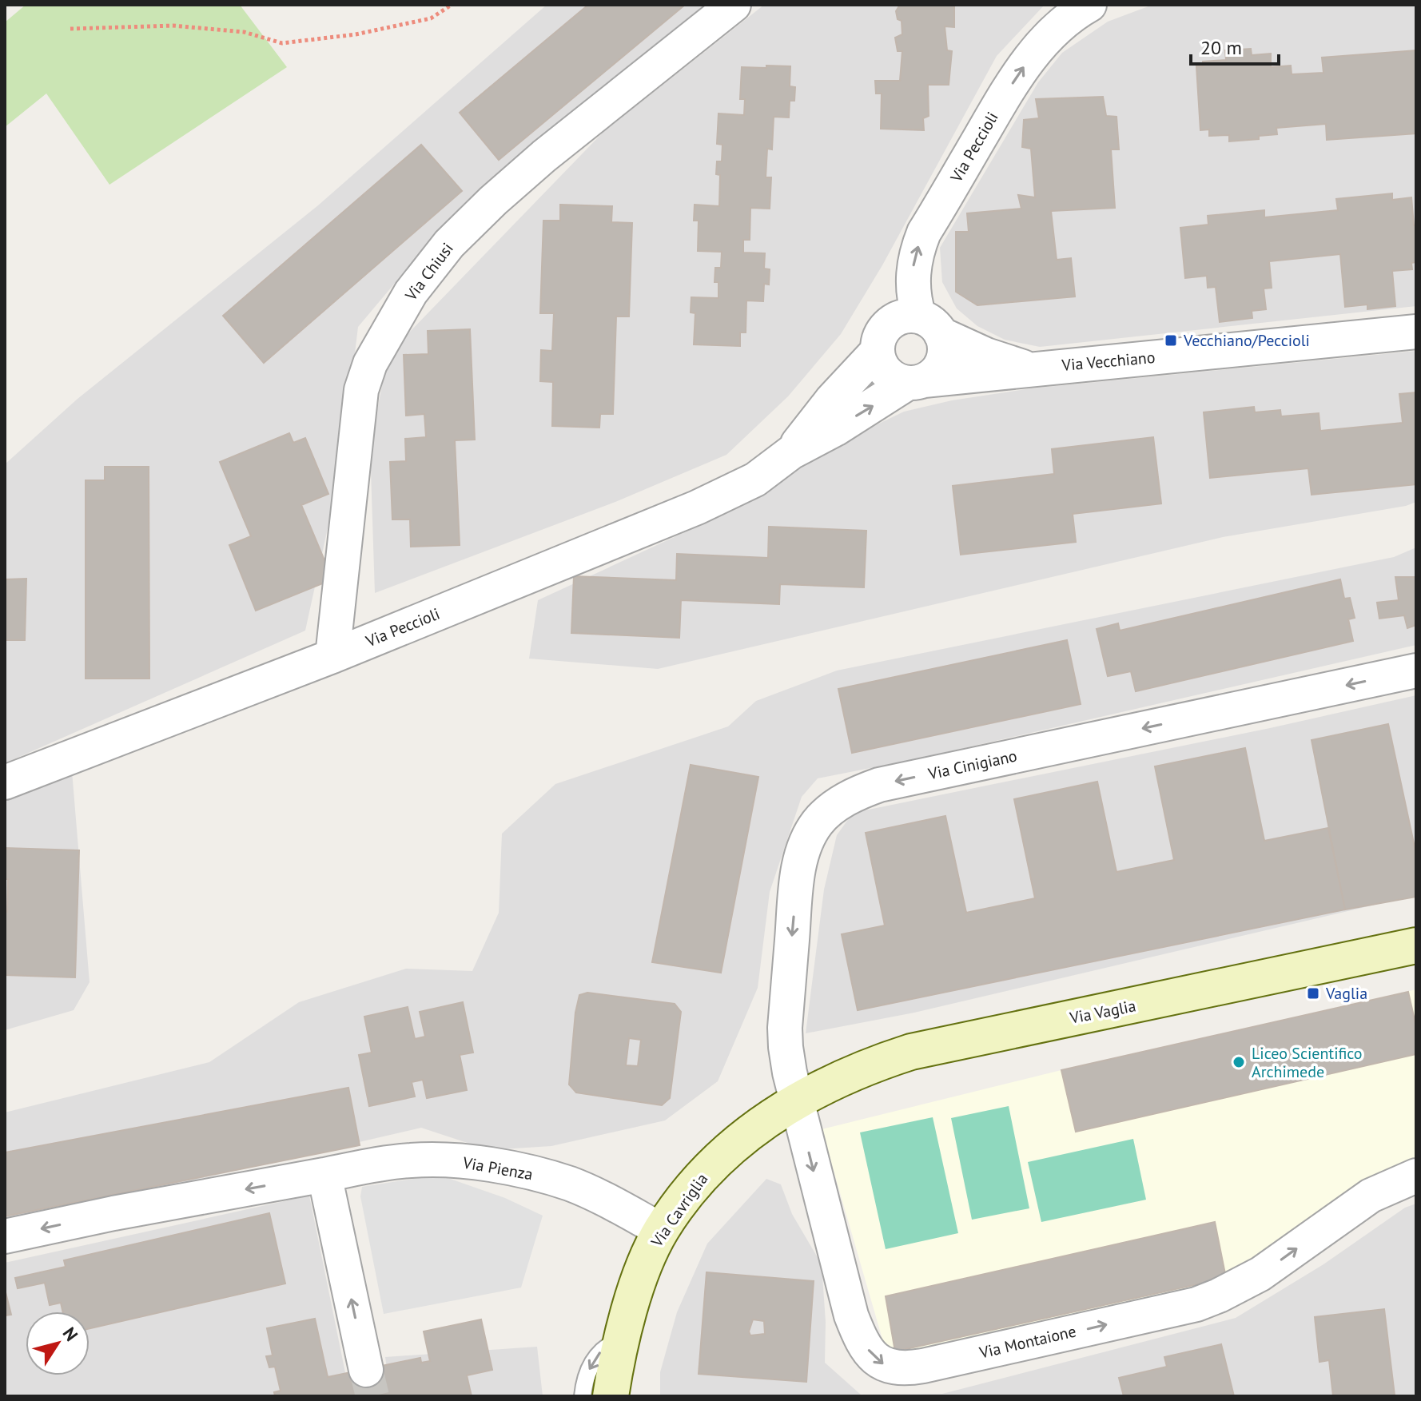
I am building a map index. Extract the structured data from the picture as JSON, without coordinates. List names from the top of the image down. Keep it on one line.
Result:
{"streets":{"street":["Via Peccioli","Via Chiusi","Via Vecchiano","Via Cinigiano","Via Vaglia","Via Pienza","Via Cavriglia","Via Montaione"]},"crossings":[["Via Peccioli","Via Chiusi"],["Via Peccioli","Via Vecchiano"],["Via Cinigiano","Via Vaglia"],["Via Cinigiano","Via Cavriglia"],["Via Cinigiano","Via Montaione"],["Via Vaglia","Via Cavriglia"],["Via Vaglia","Via Montaione"],["Via Pienza","Via Cavriglia"],["Via Cavriglia","Via Montaione"]],"one_way":["Via Cinigiano","Via Pienza"],"places":{"transit":["Vecchiano/Peccioli","Vaglia"],"other":["Liceo Scientifico Archimede"]},"scale_bar":"20 m","north":"top right"}
